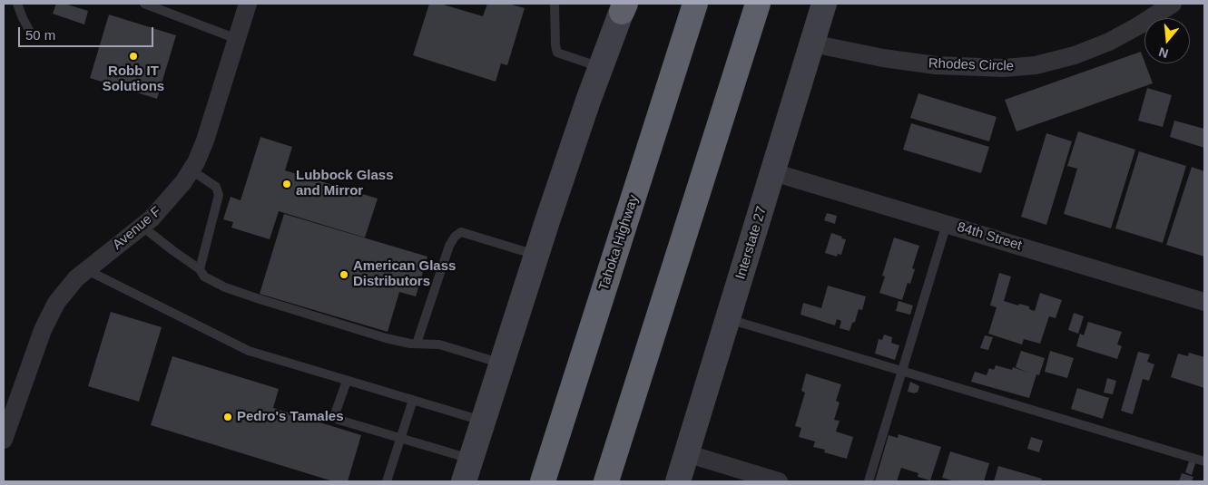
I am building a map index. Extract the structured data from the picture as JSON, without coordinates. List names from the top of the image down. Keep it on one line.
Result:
{"streets":{"highway":["Tahoka Highway"],"main road":["Interstate 27"],"street":["Rhodes Circle","Avenue F","84th Street"]},"crossings":[["Rhodes Circle","Interstate 27"],["84th Street","Interstate 27"]],"places":["Robb IT Solutions","Lubbock Glass and Mirror","American Glass Distributors","Pedro's Tamales"],"scale_bar":"50 m","north":"bottom"}
